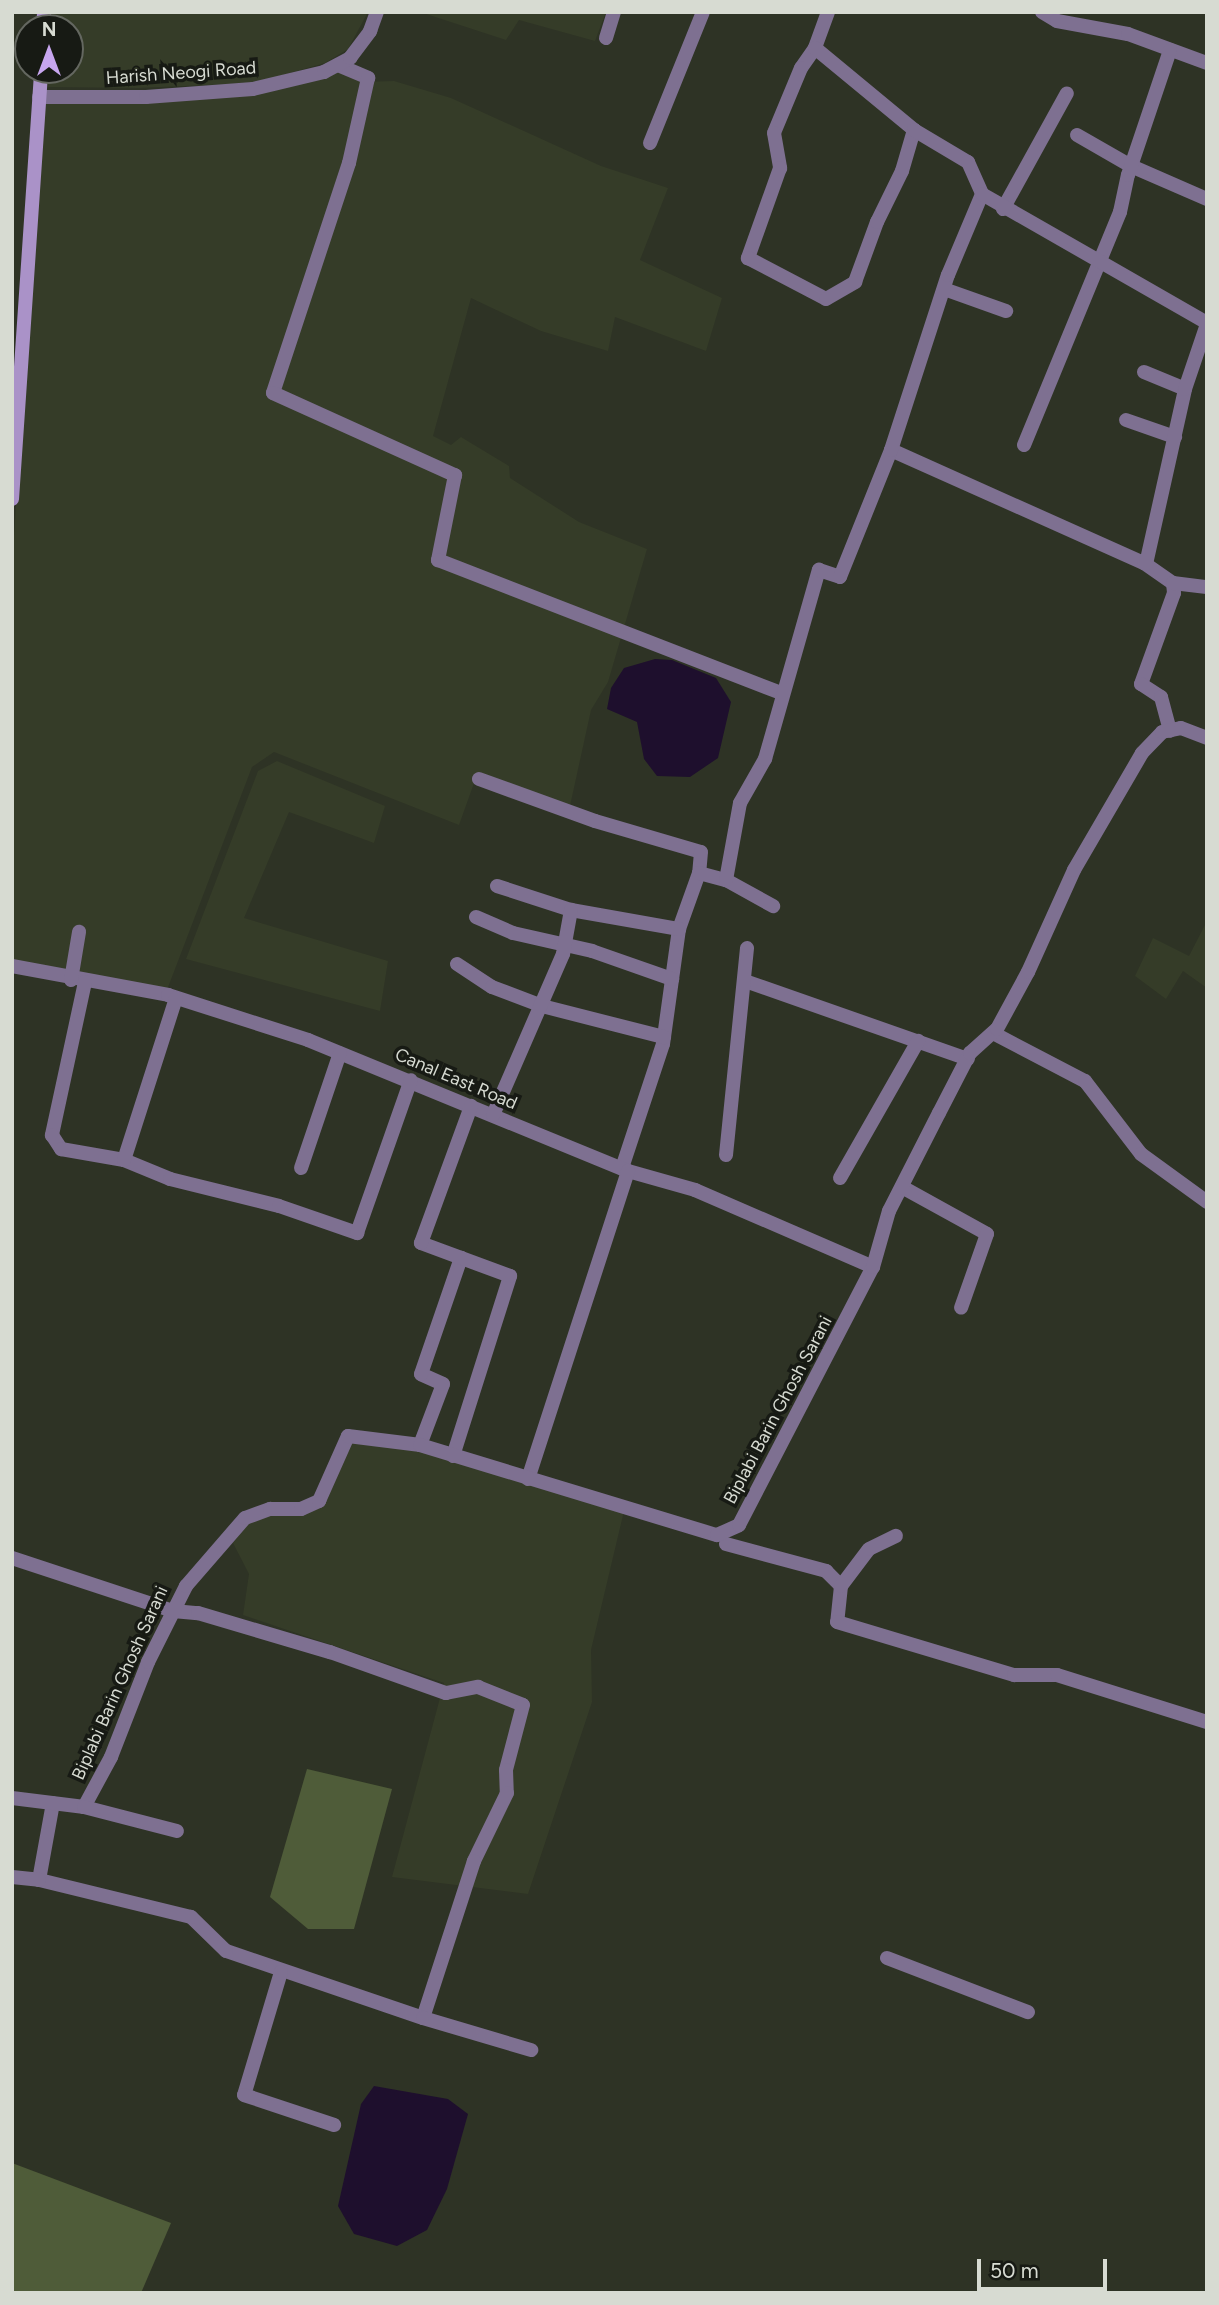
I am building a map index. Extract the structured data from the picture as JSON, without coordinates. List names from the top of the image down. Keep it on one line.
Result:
{"streets":{"street":["Harish Neogi Road","Canal East Road","Biplabi Barin Ghosh Sarani"]},"crossings":[["Canal East Road","Biplabi Barin Ghosh Sarani"]],"scale_bar":"50 m","north":"top"}
